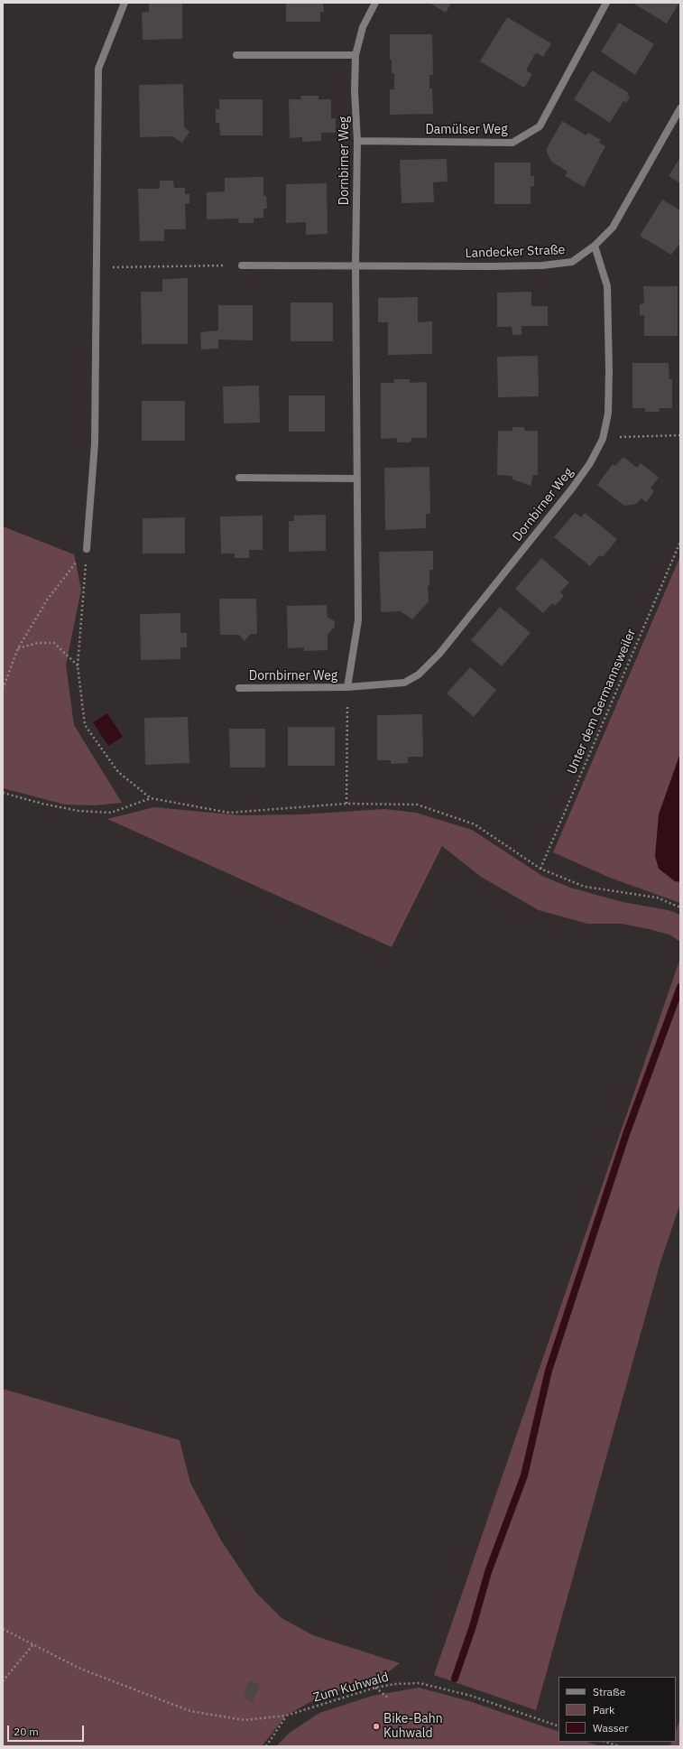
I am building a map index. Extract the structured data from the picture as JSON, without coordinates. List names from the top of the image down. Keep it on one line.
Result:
{"streets":{"street":["Damülser Weg","Dornbirner Weg","Landecker Straße"],"path":["Unter dem Germannsweiler","Zum Kuhwald"]},"crossings":[["Damülser Weg","Dornbirner Weg"],["Dornbirner Weg","Landecker Straße"]],"places":["Bike-Bahn Kuhwald"],"legend":["Straße","Park","Wasser"],"scale_bar":"20 m"}
